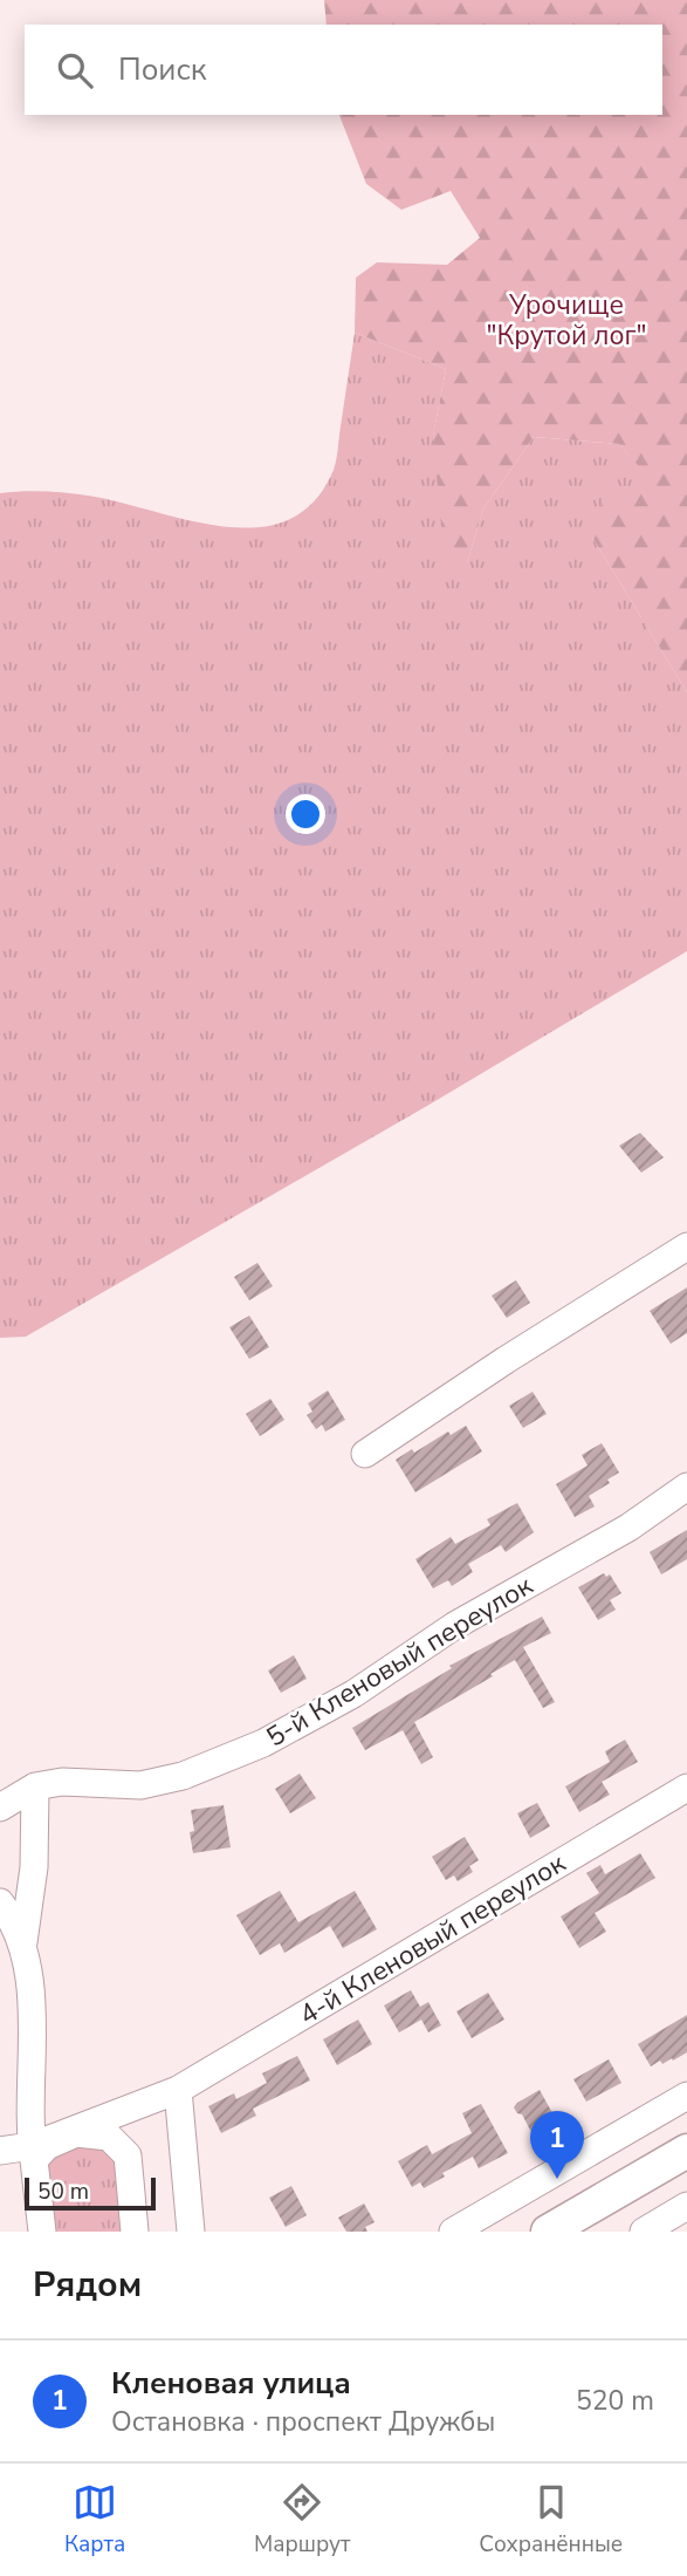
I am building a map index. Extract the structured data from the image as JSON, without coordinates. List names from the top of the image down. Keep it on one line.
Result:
{"streets":{"street":["5-й Кленовый переулок","4-й Кленовый переулок"]},"parks":["Урочище \"Крутой лог\""],"scale_bar":"50 m","page":{"search":"Поиск","pins":"1","scale":"50 m","heading":"Рядом","list":[{"mark":"1","name":"Кленовая улица","note":"Остановка · проспект Дружбы","value":"520 m"}],"nav":["Карта","Маршрут","Сохранённые"]}}
